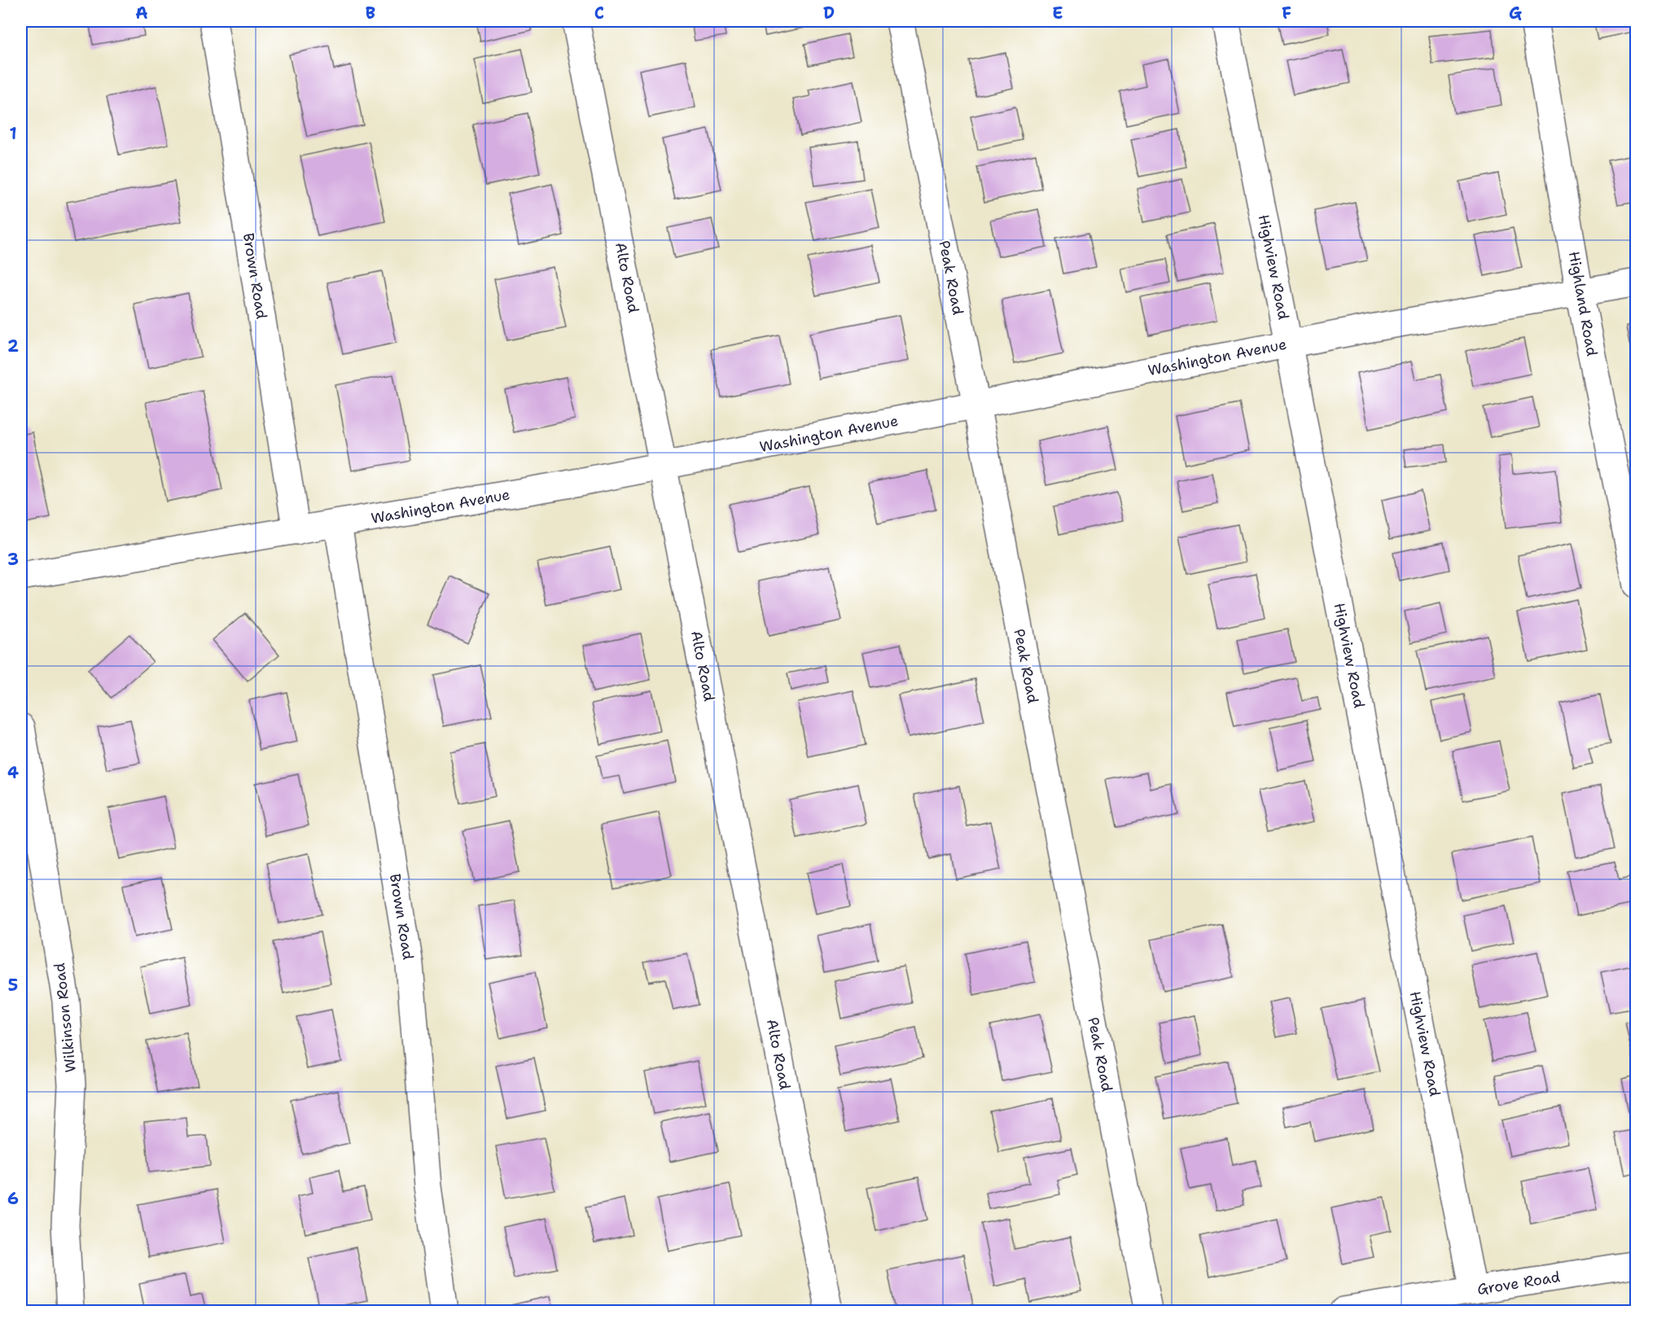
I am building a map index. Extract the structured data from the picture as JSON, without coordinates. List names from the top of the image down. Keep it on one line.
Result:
{"streets":{"street":["Highview Road","Brown Road","Alto Road","Peak Road","Highland Road","Washington Avenue","Wilkinson Road","Grove Road"]},"crossings":[["Highview Road","Washington Avenue"],["Highview Road","Grove Road"],["Brown Road","Washington Avenue"],["Alto Road","Washington Avenue"],["Peak Road","Washington Avenue"],["Highland Road","Washington Avenue"]],"grid":{"columns":["A","B","C","D","E","F","G"],"rows":["1","2","3","4","5","6"]}}
